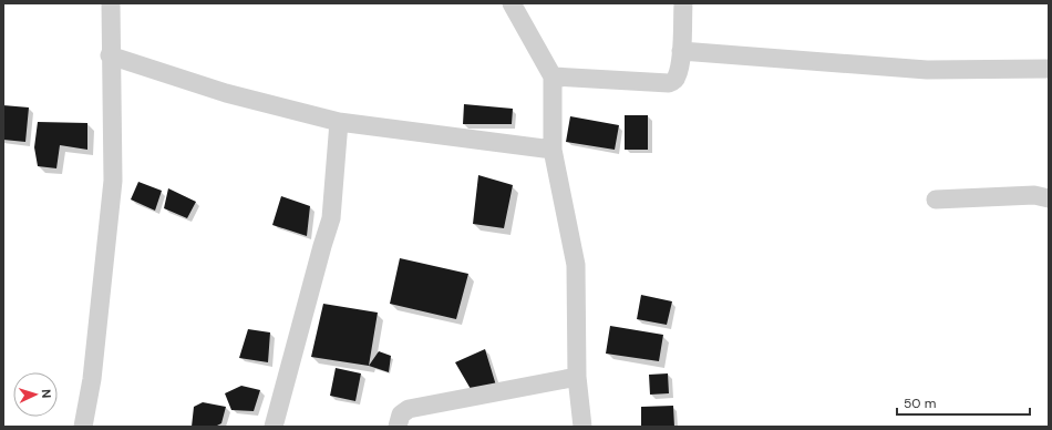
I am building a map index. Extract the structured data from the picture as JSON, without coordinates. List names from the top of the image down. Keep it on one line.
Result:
{"scale_bar":"50 m","north":"right"}
